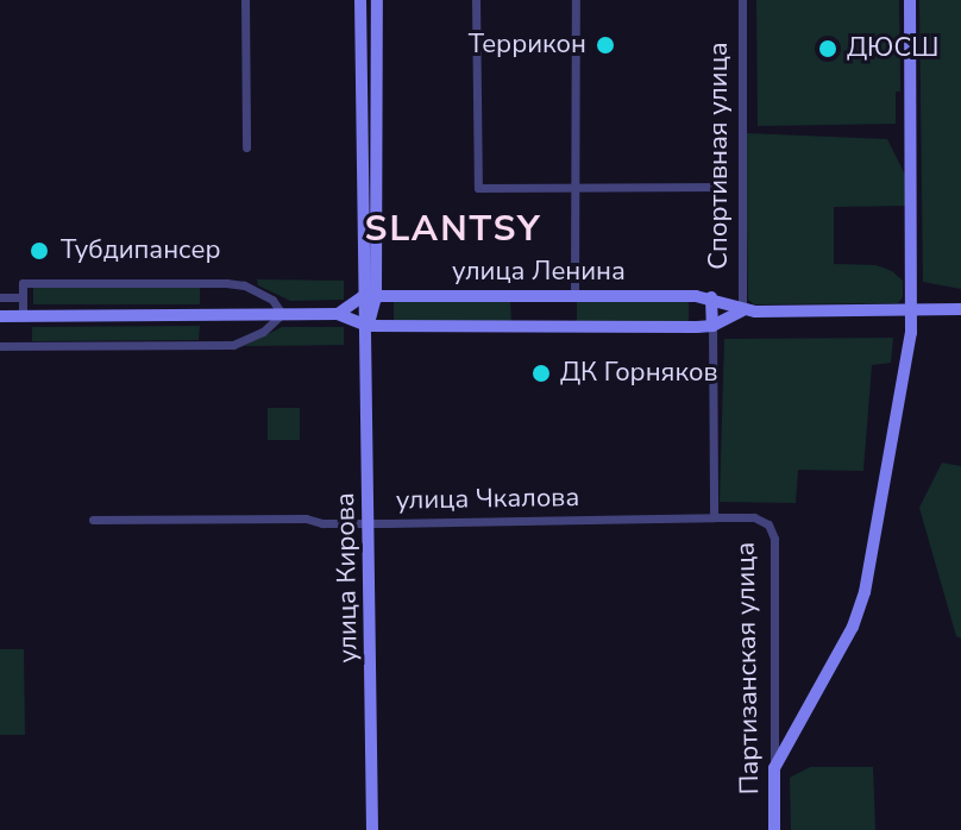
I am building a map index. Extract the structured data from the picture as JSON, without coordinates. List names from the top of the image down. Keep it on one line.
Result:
{"streets":{"street":["Спортивная улица","улица Ленина","улица Чкалова","улица Кирова","Партизанская улица"]},"crossings":[["Спортивная улица","улица Ленина"],["улица Ленина","улица Кирова"],["улица Ленина","Партизанская улица"],["улица Чкалова","улица Кирова"],["улица Чкалова","Партизанская улица"]],"districts":["SLANTSY"],"places":["Террикон","ДЮСШ","Тубдипансер","ДК Горняков"]}
